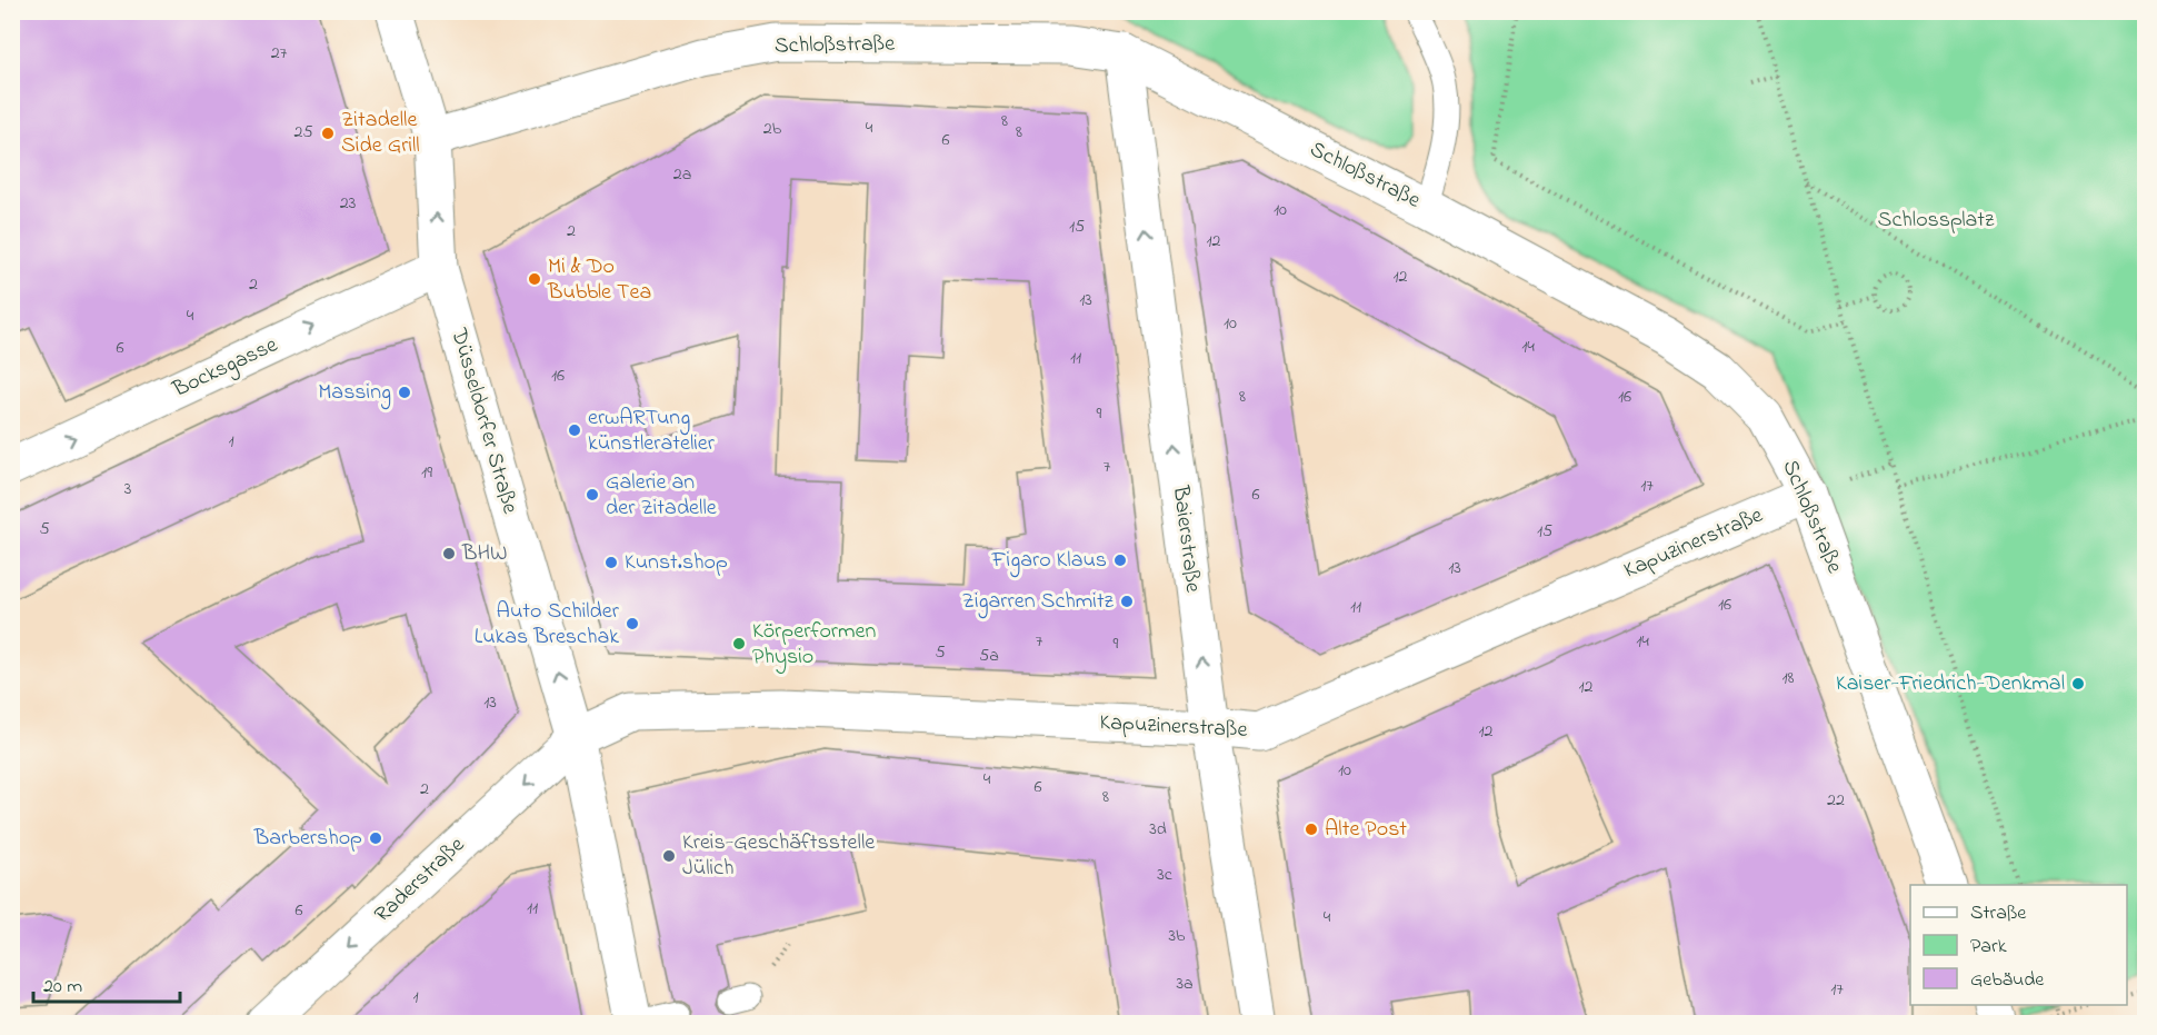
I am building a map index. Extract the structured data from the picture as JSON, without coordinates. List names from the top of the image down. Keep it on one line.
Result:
{"streets":{"street":["Schloßstraße","Bocksgasse","Düsseldorfer Straße","Baierstraße","Kapuzinerstraße","Raderstraße"]},"crossings":[["Schloßstraße","Düsseldorfer Straße"],["Schloßstraße","Baierstraße"],["Schloßstraße","Kapuzinerstraße"],["Bocksgasse","Düsseldorfer Straße"],["Düsseldorfer Straße","Kapuzinerstraße"],["Düsseldorfer Straße","Raderstraße"],["Baierstraße","Kapuzinerstraße"],["Kapuzinerstraße","Raderstraße"]],"one_way":["Bocksgasse","Düsseldorfer Straße","Baierstraße","Raderstraße"],"parks":["Schlossplatz"],"places":["Zitadelle Side Grill","Mi & Do Bubble Tea","Massing","erwARTung künstleratelier","Galerie an der Zitadelle","BHW","Figaro Klaus","Kunst.shop","Zigarren Schmitz","Auto Schilder Lukas Breschak","Körperformen Physio","Kaiser-Friedrich-Denkmal","Alte Post","Barbershop","Kreis-Geschäftsstelle Jülich"],"house_numbers":["27","8","4","2b","25","8","6","2a","23","10","15","2","12","12","2","13","4","10","14","6","11","16","8","16","9","1","7","19","17","3","6","5","15","13","16","11","7","14","9","5","5a","18","12","13","12","10","4","6","2","8","22","3d","3c","11","6","4","3b","3a","17","1"],"legend":["Straße","Park","Gebäude"],"scale_bar":"20 m"}
